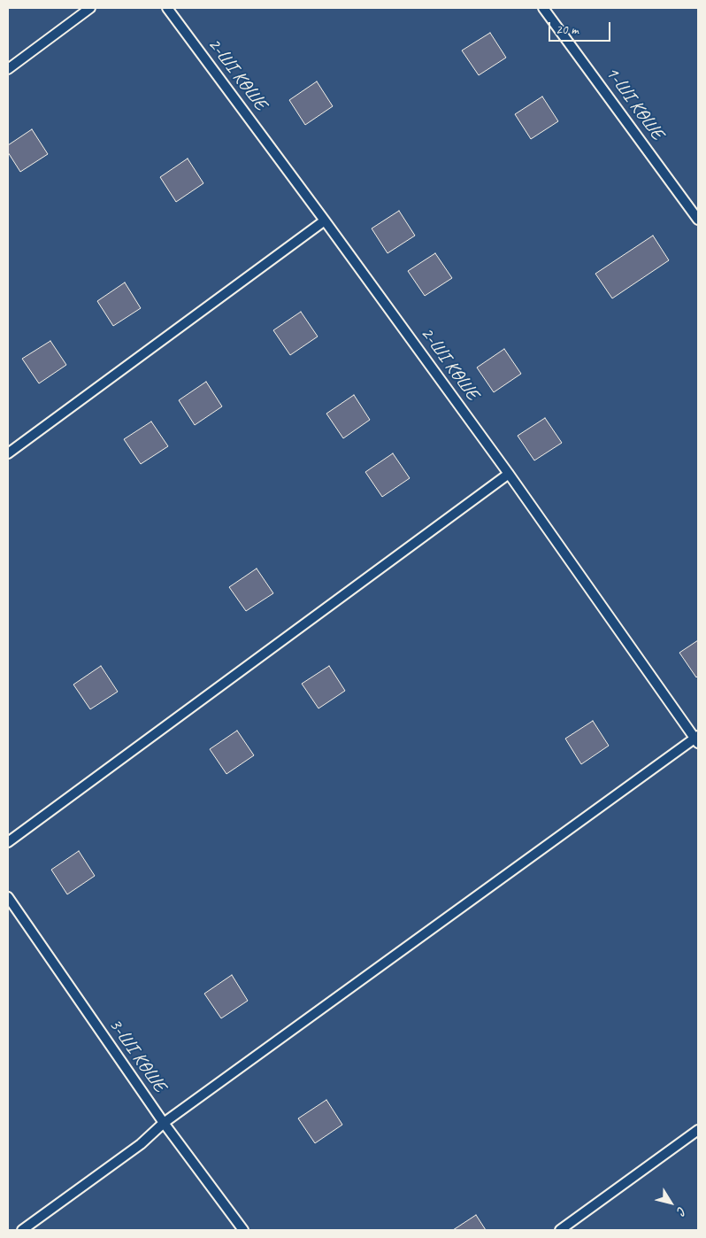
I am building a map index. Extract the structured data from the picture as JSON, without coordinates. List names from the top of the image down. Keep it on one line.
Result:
{"streets":{"lane":["2-ШІ КӨШЕ","1-ШІ КӨШЕ","3-ШІ КӨШЕ"]},"scale_bar":"20 m","north":"bottom right"}
